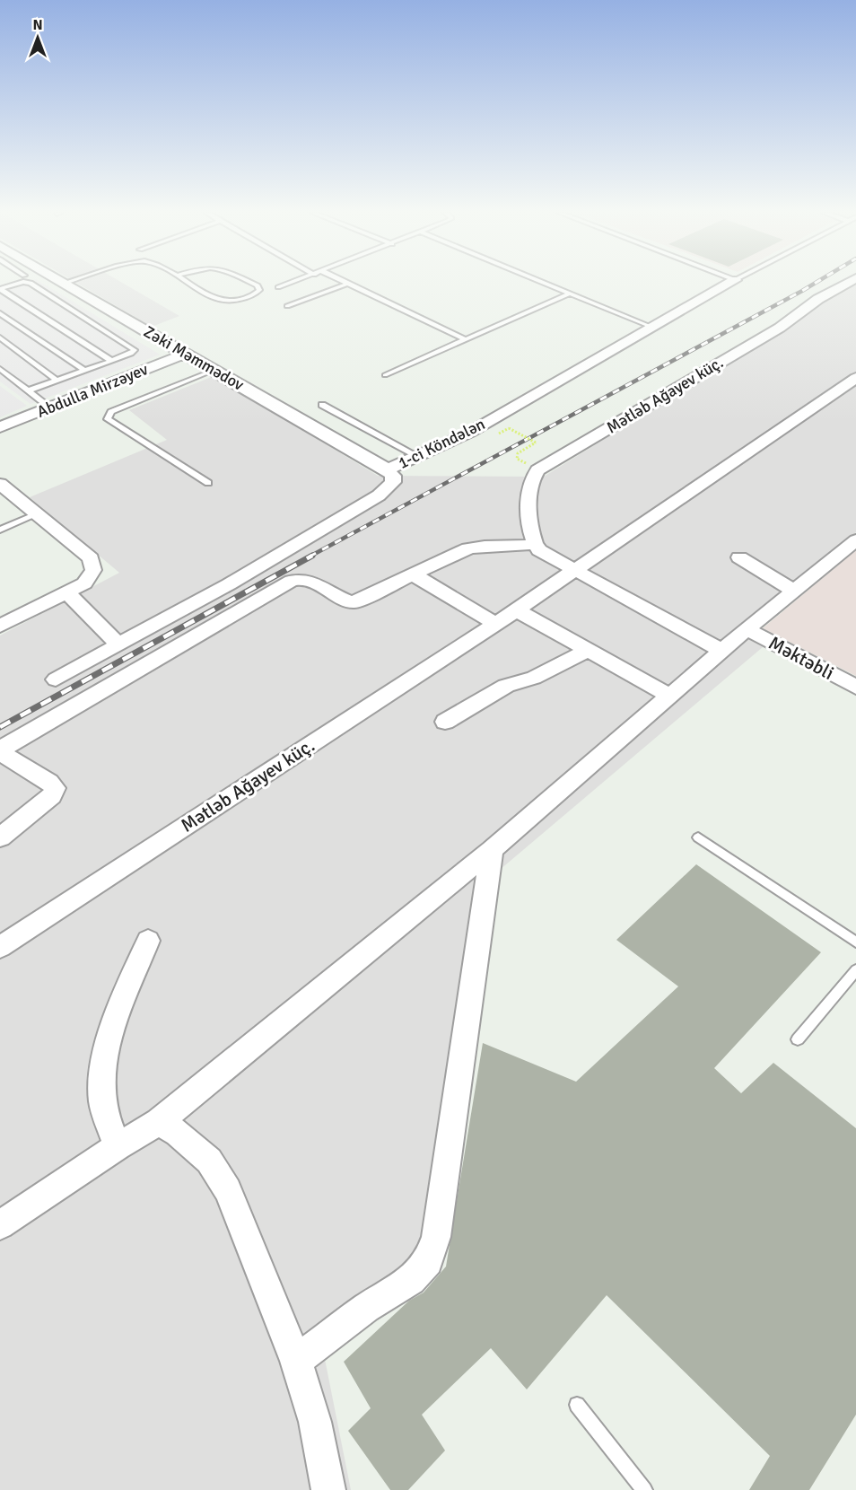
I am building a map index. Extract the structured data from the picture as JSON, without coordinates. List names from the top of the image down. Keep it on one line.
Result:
{"streets":{"street":["Zəki Məmmədov","Abdulla Mirzəyev","Mətləb Ağayev küç.","1-ci Köndələn","Məktəbli"]},"crossings":[["Zəki Məmmədov","Abdulla Mirzəyev"],["Zəki Məmmədov","1-ci Köndələn"]],"north":"top"}
